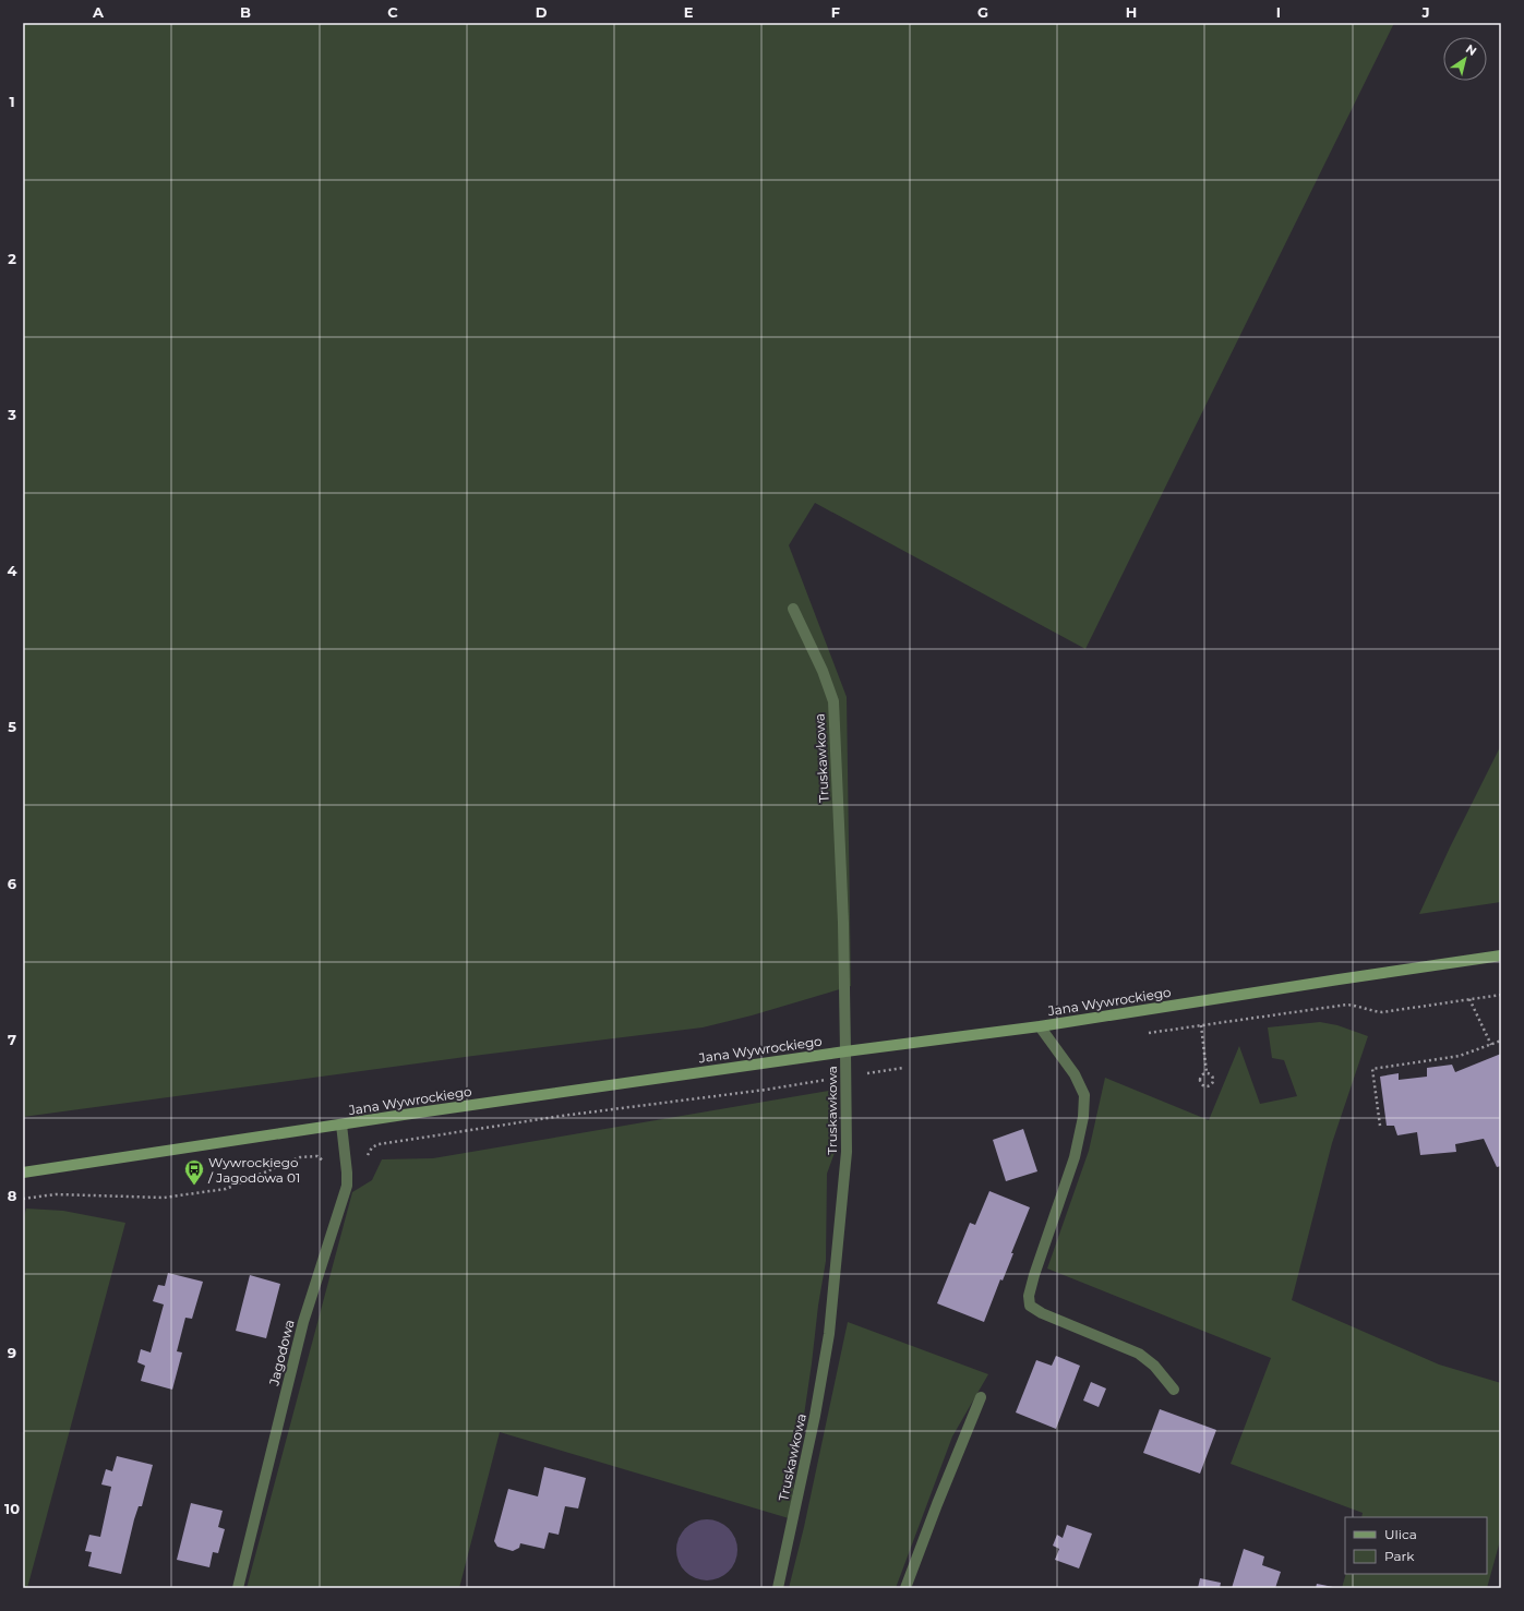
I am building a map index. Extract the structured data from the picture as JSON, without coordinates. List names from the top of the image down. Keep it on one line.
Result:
{"streets":{"street":["Truskawkowa","Jana Wywrockiego","Jagodowa"]},"crossings":[["Truskawkowa","Jana Wywrockiego"],["Jana Wywrockiego","Jagodowa"]],"places":{"bus stop":["Wywrockiego / Jagodowa 01"]},"legend":["Ulica","Park"],"north":"top right","grid":{"columns":["A","B","C","D","E","F","G","H","I","J"],"rows":["1","2","3","4","5","6","7","8","9","10"]}}
